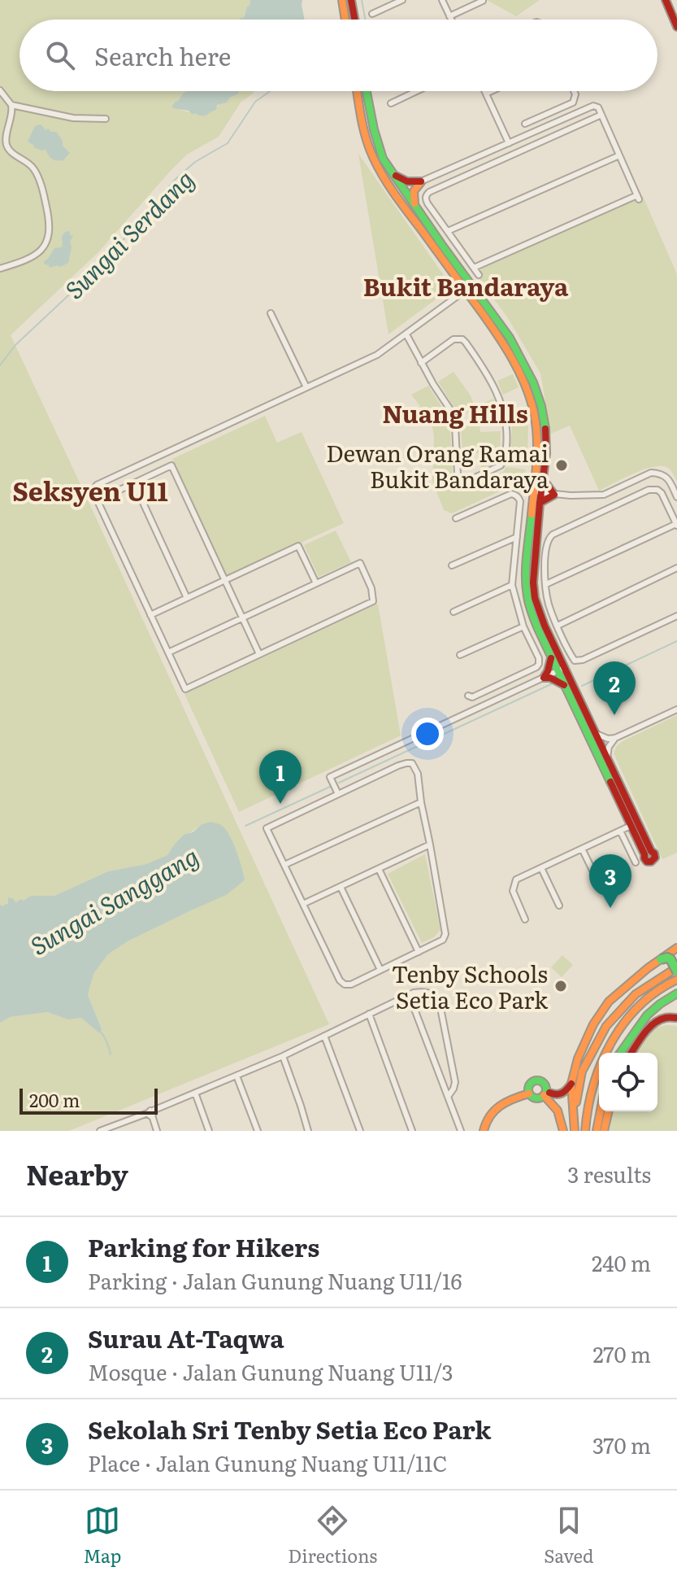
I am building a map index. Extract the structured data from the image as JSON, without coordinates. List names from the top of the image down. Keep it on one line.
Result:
{"districts":["Bukit Bandaraya","Nuang Hills","Seksyen U11"],"water":["Sungai Serdang","Sungai Sanggang"],"places":["Dewan Orang Ramai Bukit Bandaraya","Tenby Schools Setia Eco Park"],"scale_bar":"200 m","page":{"search":"Search here","pins":["2","1","3"],"scale":"200 m","heading":["Nearby","3 results"],"list":[{"mark":"1","name":"Parking for Hikers","note":"Parking · Jalan Gunung Nuang U11/16","value":"240 m"},{"mark":"2","name":"Surau At-Taqwa","note":"Mosque · Jalan Gunung Nuang U11/3","value":"270 m"},{"mark":"3","name":"Sekolah Sri Tenby Setia Eco Park","note":"Place · Jalan Gunung Nuang U11/11C","value":"370 m"}],"nav":["Map","Directions","Saved"]}}
